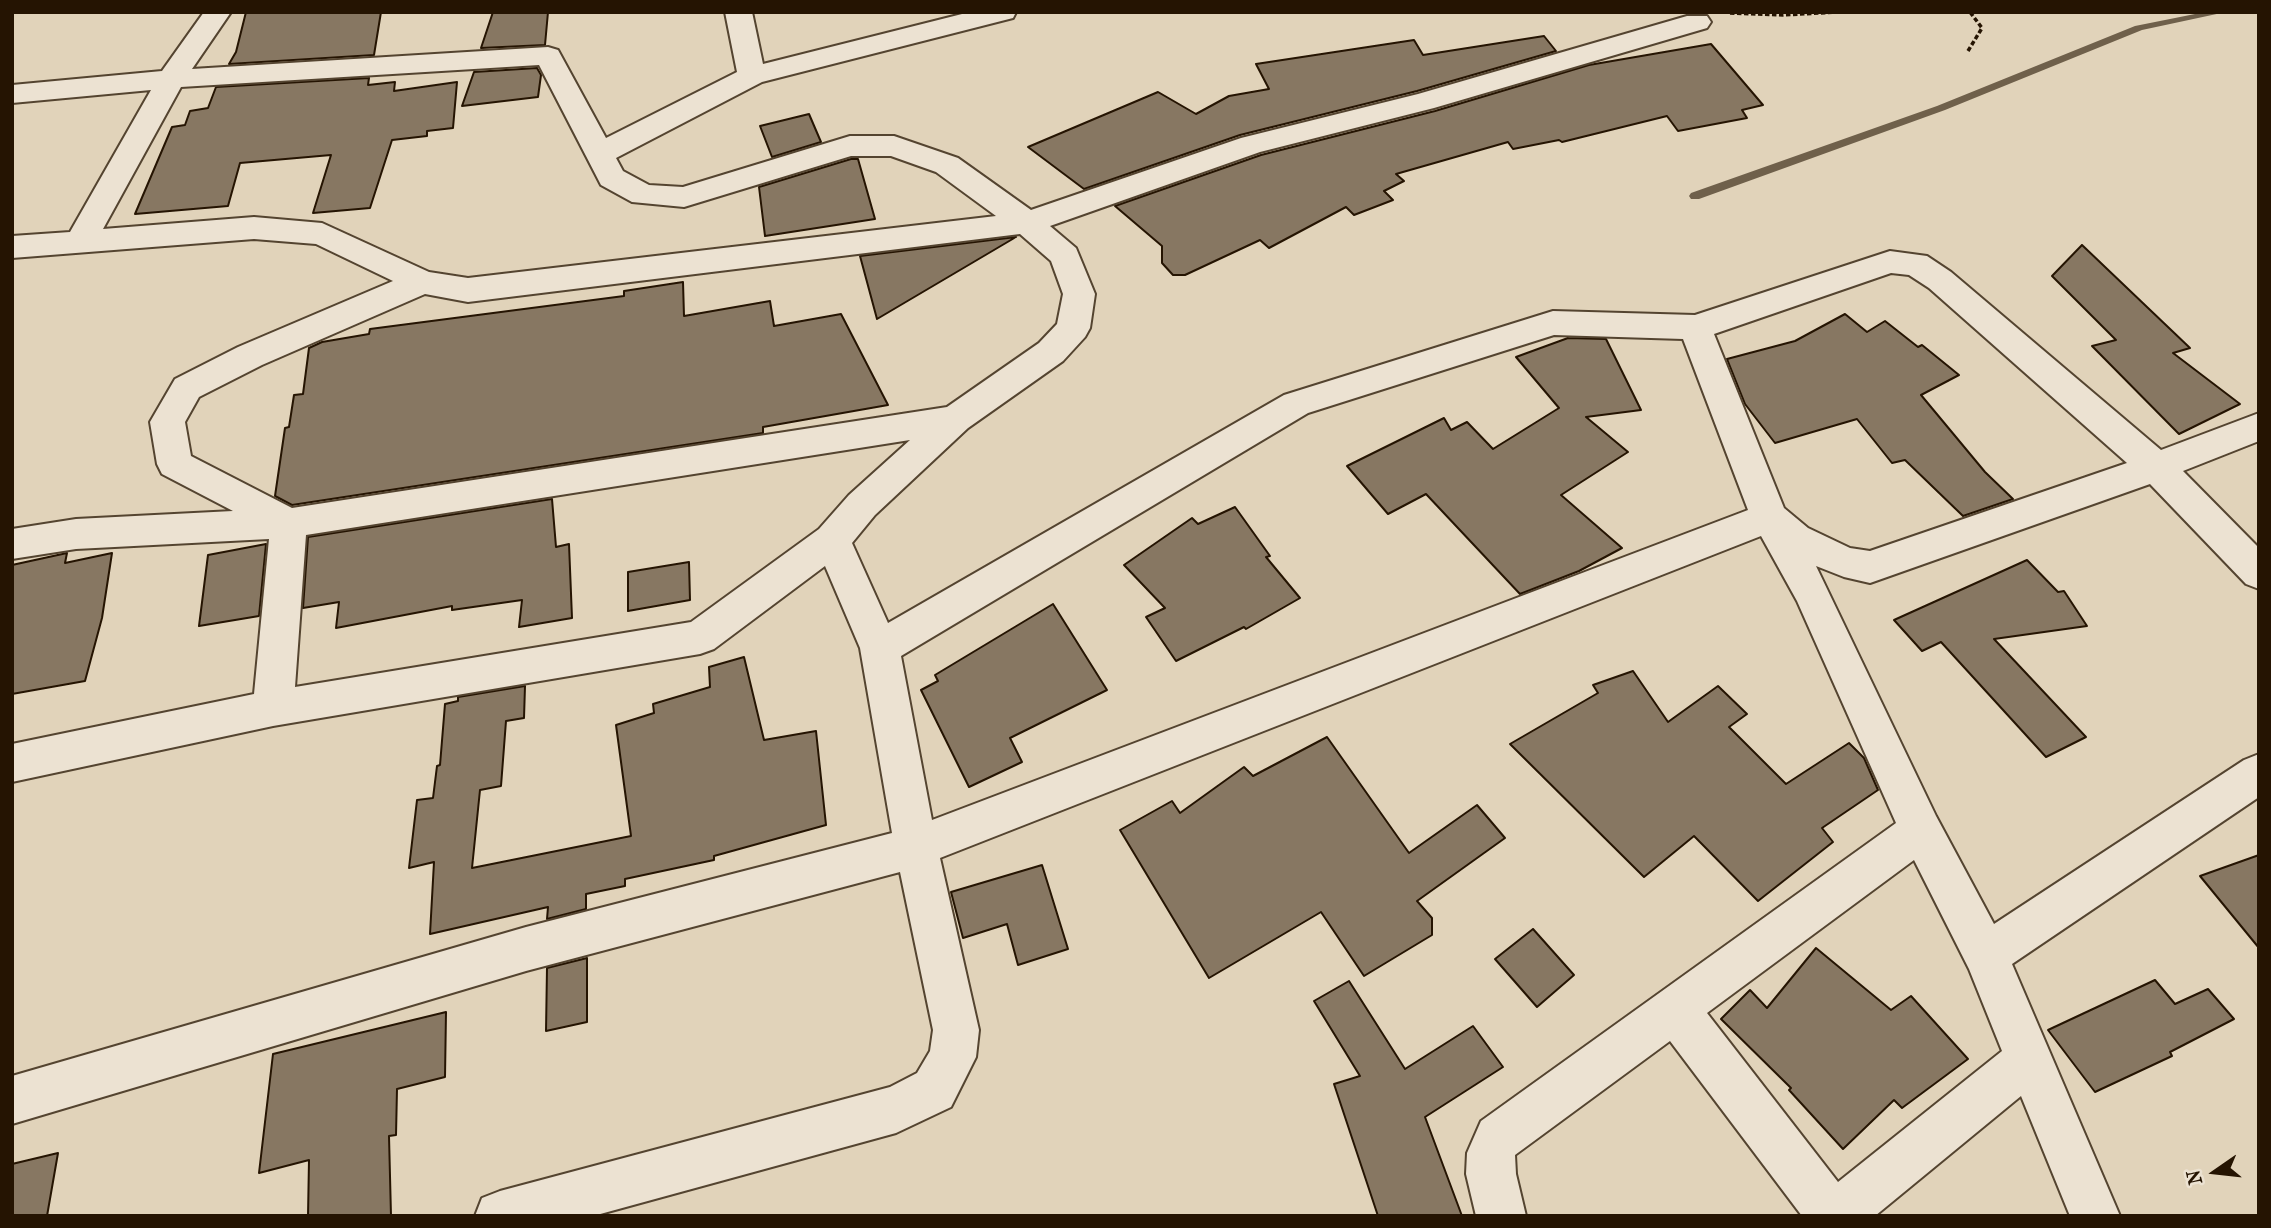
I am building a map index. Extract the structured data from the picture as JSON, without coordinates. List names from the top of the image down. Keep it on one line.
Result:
{"north":"left"}
